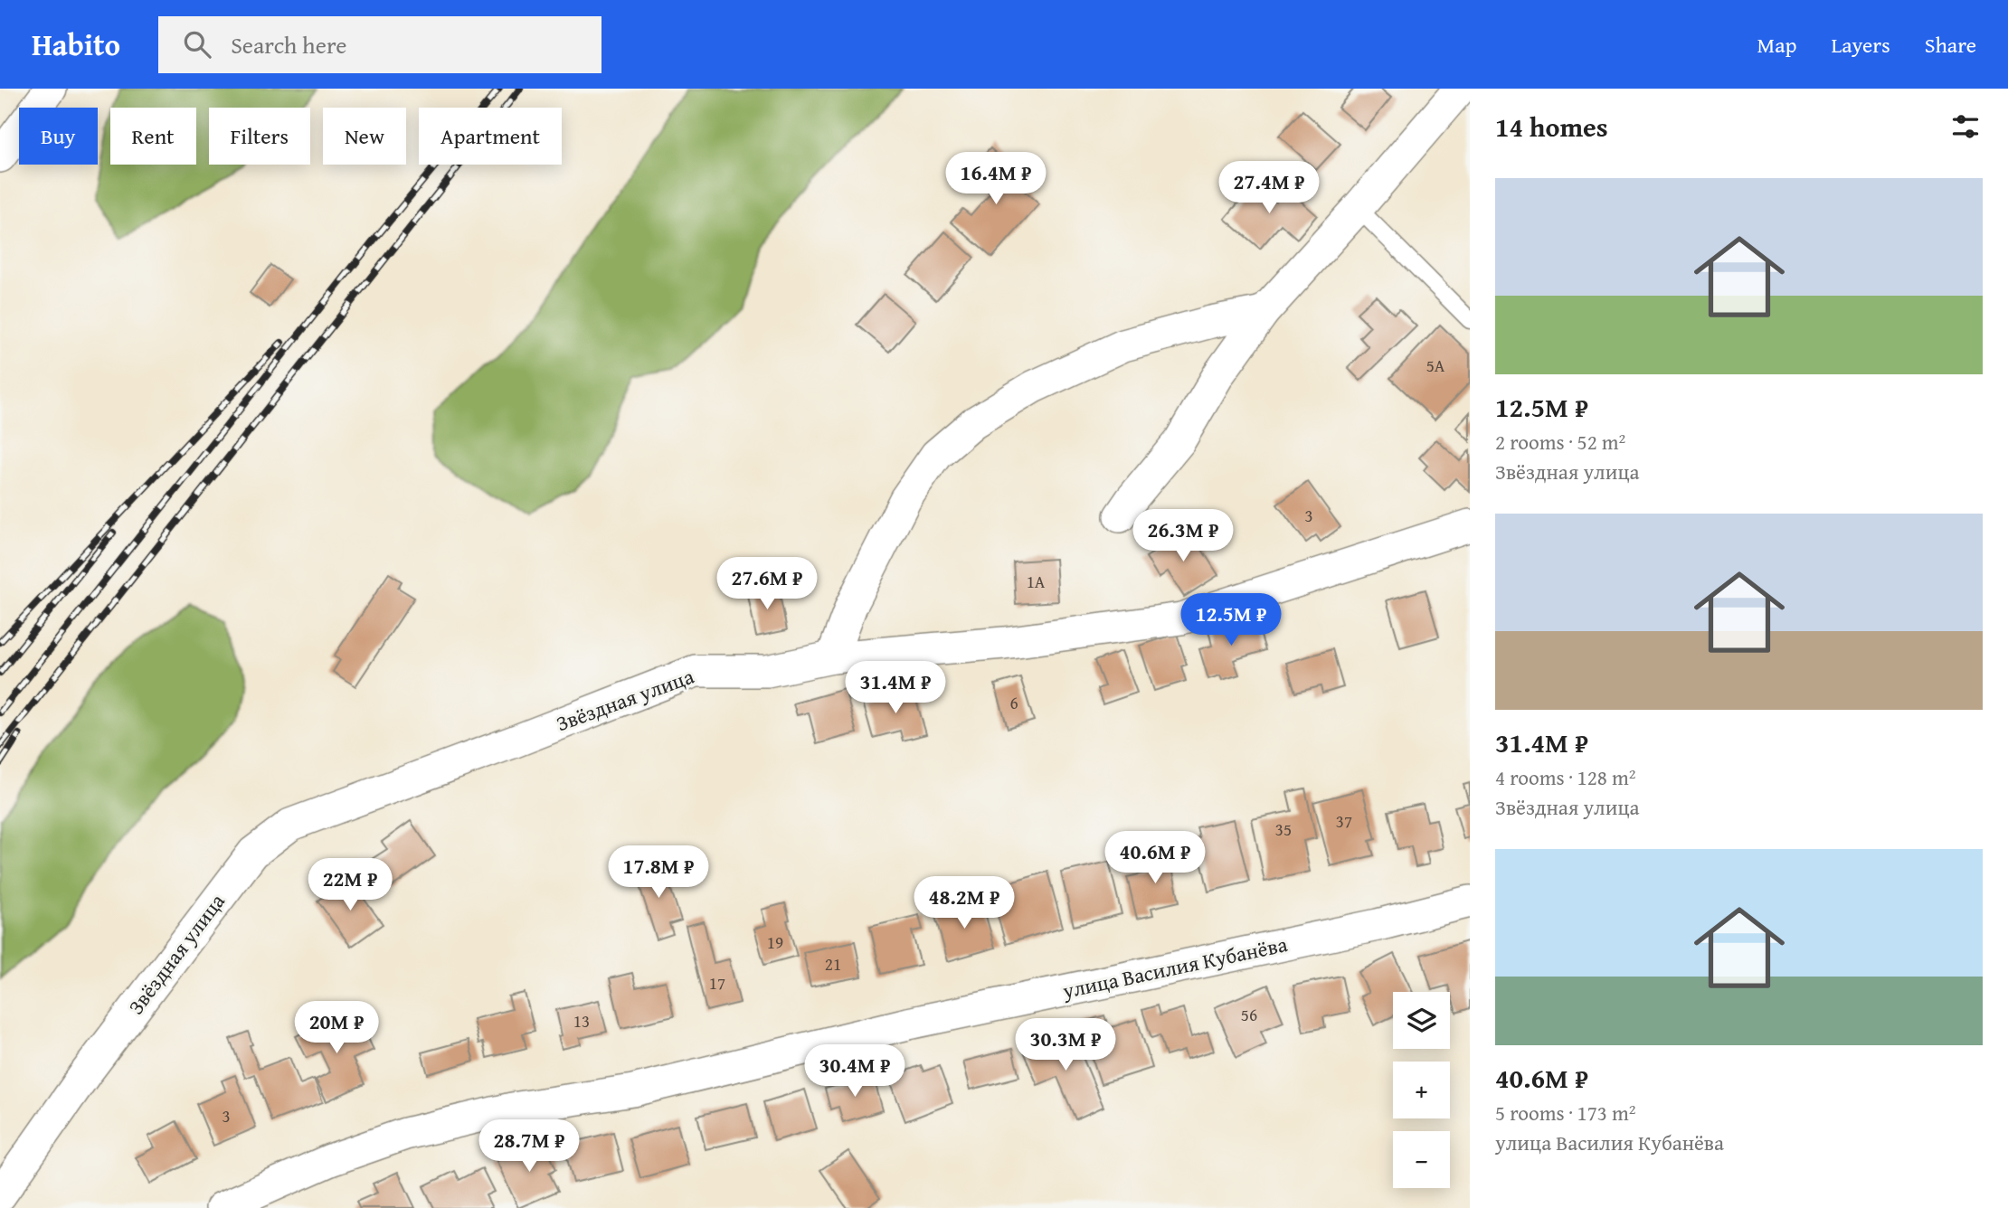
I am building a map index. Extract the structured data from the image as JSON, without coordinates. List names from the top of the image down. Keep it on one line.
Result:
{"streets":{"street":["Звёздная улица","улица Василия Кубанёва"]},"house_numbers":["5А","3","1А","6","37","35","19","21","17","56","13","3"],"page":{"header":"Habito","search":"Search here","nav":["Map","Layers","Share"],"heading":"14 homes","chip":["Buy","Rent","Filters","New","Apartment"],"price":["16.4M ₽","27.4M ₽","26.3M ₽","27.6M ₽","12.5M ₽","31.4M ₽","40.6M ₽","17.8M ₽","22M ₽","48.2M ₽","20M ₽","30.3M ₽","30.4M ₽","28.7M ₽"],"list":[{"name":"12.5M ₽","note":"2 rooms · 52 m² · Звёздная улица"},{"name":"31.4M ₽","note":"4 rooms · 128 m² · Звёздная улица"},{"name":"40.6M ₽","note":"5 rooms · 173 m² · улица Василия Кубанёва"}],"map_buttons":["+","−"]}}
